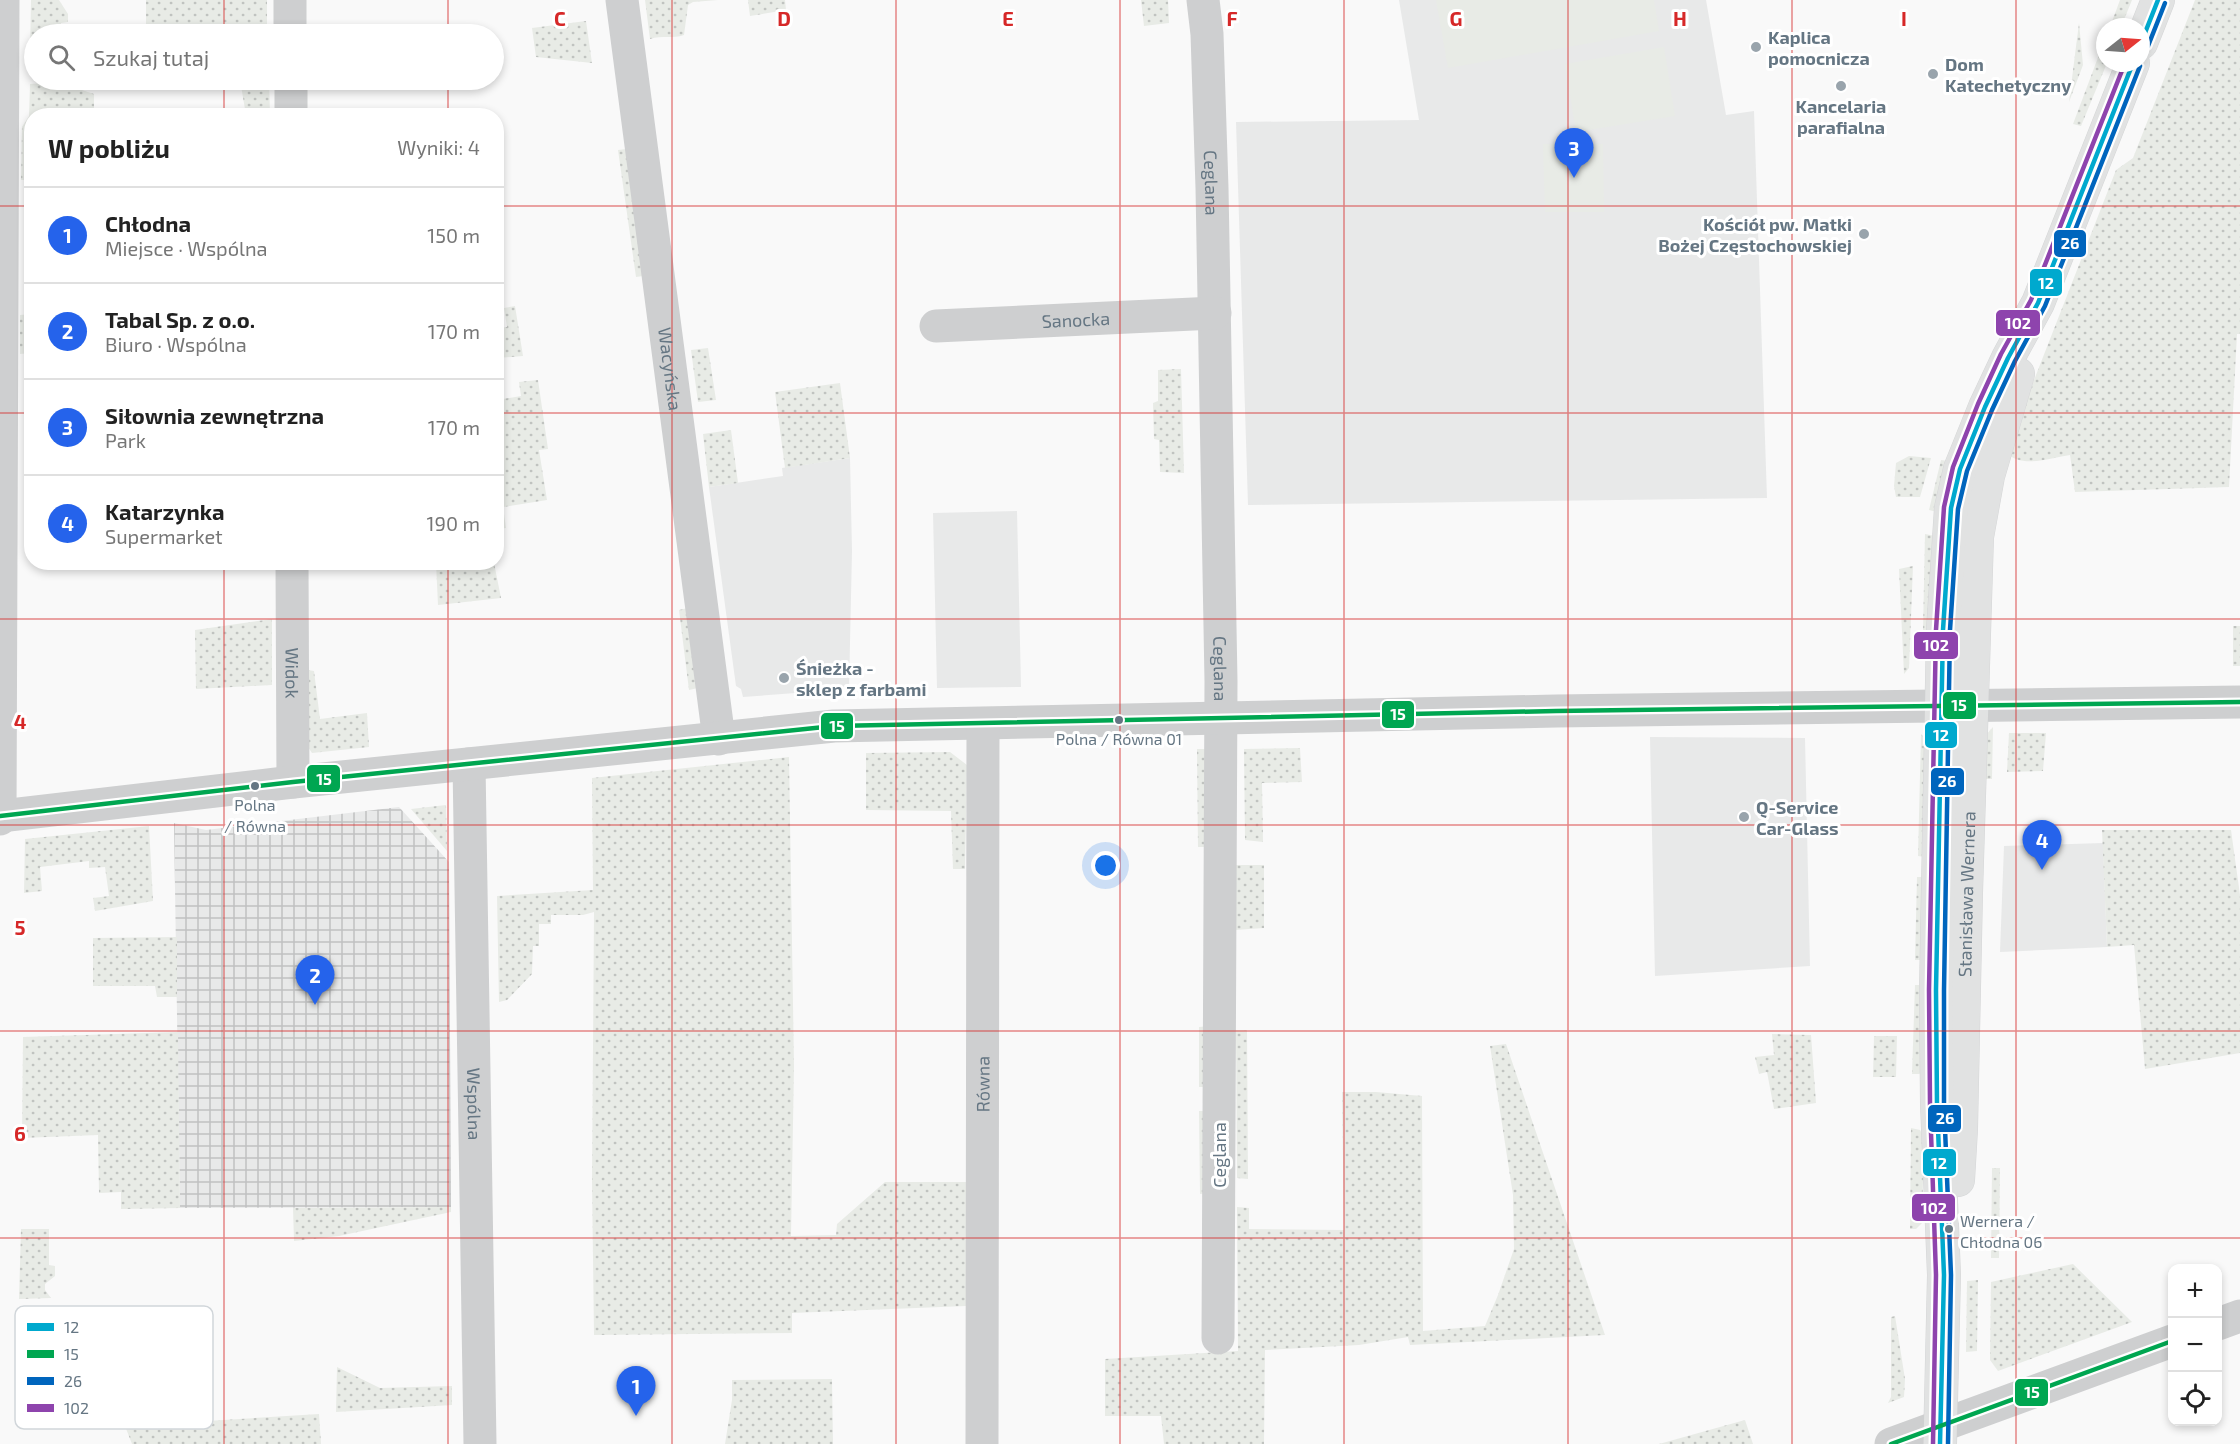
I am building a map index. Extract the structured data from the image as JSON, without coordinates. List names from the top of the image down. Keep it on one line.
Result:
{"streets":{"street":["Ceglana","Sanocka","Wacyńska","Widok","Stanisława Wernera","Równa","Wspólna"]},"crossings":[["Ceglana","Sanocka"]],"places":["Kaplica pomocnicza","Dom Katechetyczny","Kancelaria parafialna","Kościół pw. Matki Bożej Częstochowskiej","Śnieżka - sklep z farbami","Polna / Równa 01","Polna / Równa","Q-Service Car-Glass","Wernera / Chłodna 06"],"lines":["transit line 12","transit line 26","transit line 102","transit line 15"],"legend":["12","15","26","102"],"north":"right","page":{"search":"Szukaj tutaj","heading":["W pobliżu","Wyniki: 4"],"pins":["3","4","2","1"],"list":[{"mark":"1","name":"Chłodna","note":"Miejsce · Wspólna","value":"150 m"},{"mark":"2","name":"Tabal Sp. z o.o.","note":"Biuro · Wspólna","value":"170 m"},{"mark":"3","name":"Siłownia zewnętrzna","note":"Park","value":"170 m"},{"mark":"4","name":"Katarzynka","note":"Supermarket","value":"190 m"}],"map_buttons":["+","−"]},"grid":{"columns":["C","D","E","F","G","H","I"],"rows":["4","5","6"]}}
